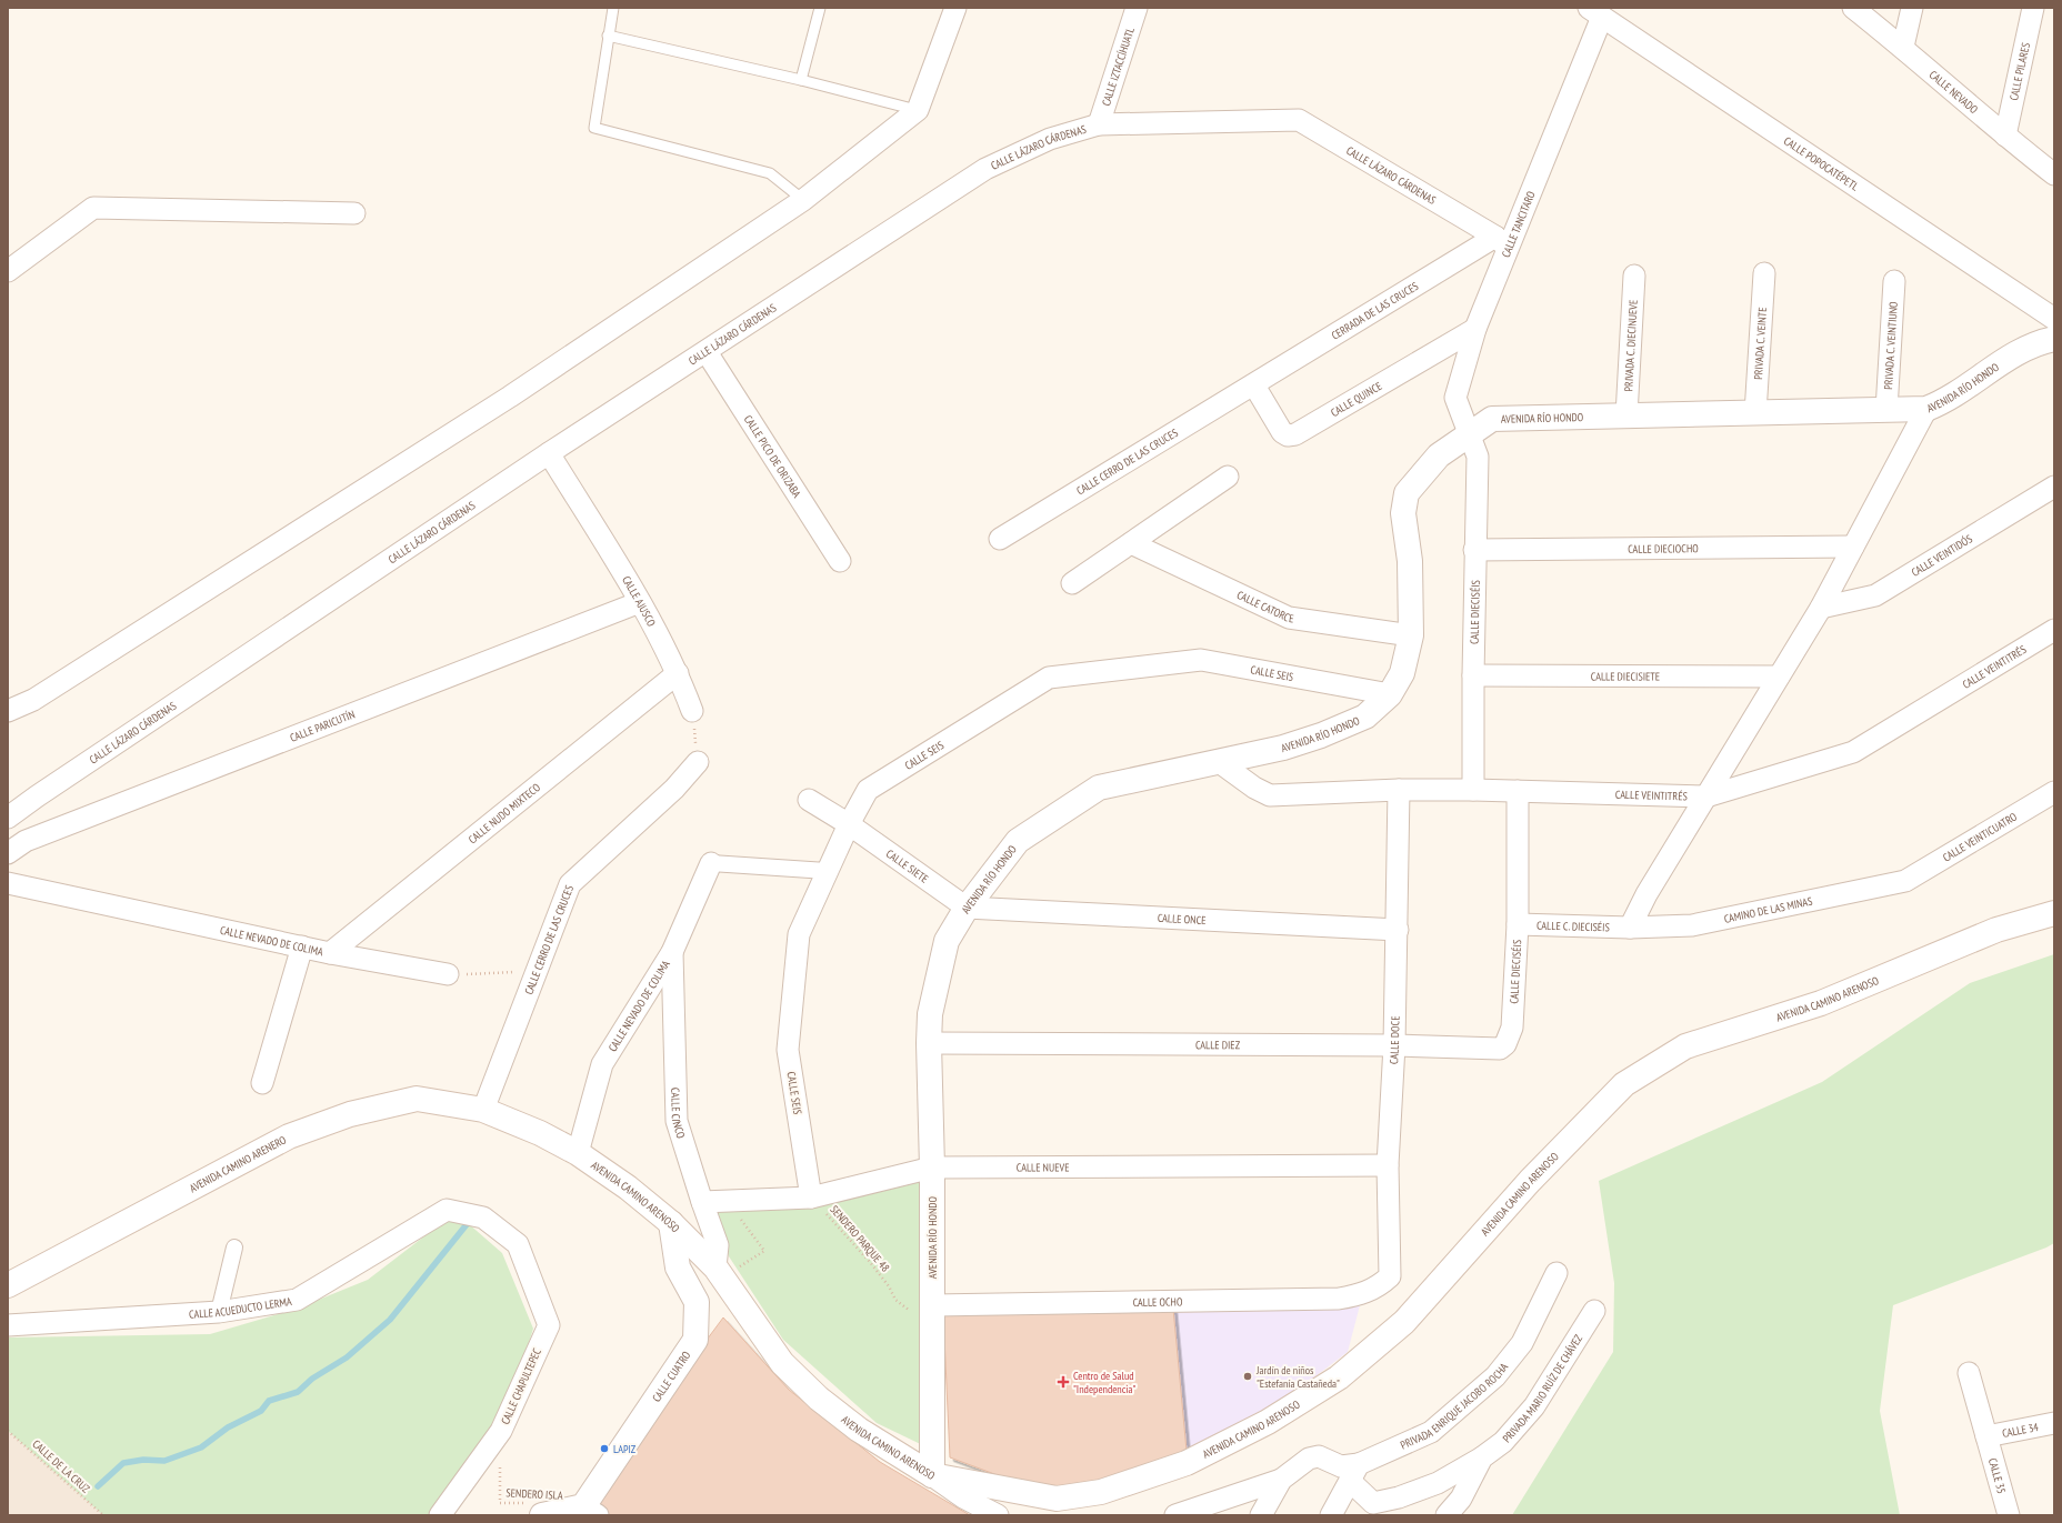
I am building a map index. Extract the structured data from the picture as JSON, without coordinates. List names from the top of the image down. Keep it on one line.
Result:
{"streets":{"main road":["AVENIDA RÍO HONDO","AVENIDA CAMINO ARENOSO","AVENIDA CAMINO ARENERO","CALLE CUATRO"],"street":["CALLE IZTACCÍHUATL","CALLE PILARES","CALLE NEVADO","CALLE LÁZARO CÁRDENAS","CALLE POPOCATÉPETL","CALLE TANCITARO","CERRADA DE LAS CRUCES","PRIVADA C. VEINTE","PRIVADA C. DIECINUEVE","PRIVADA C. VEINTIUNO","CALLE QUINCE","CALLE PICO DE ORIZABA","CALLE CERRO DE LAS CRUCES","CALLE DIECIOCHO","CALLE VEINTIDÓS","CALLE AJUSCO","CALLE CATORCE","CALLE DIECISÉIS","CALLE VEINTITRÉS","CALLE SEIS","CALLE DIECISIETE","CALLE PARICUTÍN","CALLE NUDO MIXTECO","CALLE VEINTICUATRO","CALLE SIETE","CAMINO DE LAS MINAS","CALLE ONCE","CALLE C. DIECISÉIS","CALLE NEVADO DE COLIMA","CALLE DOCE","CALLE DIEZ","CALLE CINCO","CALLE NUEVE","CALLE OCHO","CALLE ACUEDUCTO LERMA","CALLE CHAPULTEPEC","PRIVADA MARIO RUÍZ DE CHÁVEZ","PRIVADA ENRIQUE JACOBO ROCHA","CALLE 34","CALLE 35"],"path":["SENDERO PARQUE 48","CALLE DE LA CRUZ","SENDERO ISLA"]},"crossings":[["CALLE IZTACCÍHUATL","CALLE LÁZARO CÁRDENAS"],["CALLE PILARES","CALLE NEVADO"],["CALLE LÁZARO CÁRDENAS","CALLE TANCITARO"],["CALLE LÁZARO CÁRDENAS","CERRADA DE LAS CRUCES"],["CALLE LÁZARO CÁRDENAS","CALLE PICO DE ORIZABA"],["CALLE LÁZARO CÁRDENAS","CALLE AJUSCO"],["CALLE POPOCATÉPETL","CALLE TANCITARO"],["CALLE TANCITARO","CERRADA DE LAS CRUCES"],["CALLE TANCITARO","AVENIDA RÍO HONDO"],["CALLE TANCITARO","CALLE QUINCE"],["CALLE TANCITARO","CALLE DIECISÉIS"],["CERRADA DE LAS CRUCES","CALLE QUINCE"],["CERRADA DE LAS CRUCES","CALLE CERRO DE LAS CRUCES"],["PRIVADA C. VEINTE","AVENIDA RÍO HONDO"],["PRIVADA C. DIECINUEVE","AVENIDA RÍO HONDO"],["PRIVADA C. VEINTIUNO","AVENIDA RÍO HONDO"],["AVENIDA RÍO HONDO","CALLE CATORCE"],["AVENIDA RÍO HONDO","CALLE DIECISÉIS"],["AVENIDA RÍO HONDO","CALLE VEINTITRÉS"],["AVENIDA RÍO HONDO","CALLE SEIS"],["AVENIDA RÍO HONDO","CALLE SIETE"],["AVENIDA RÍO HONDO","CALLE ONCE"],["AVENIDA RÍO HONDO","AVENIDA CAMINO ARENOSO"],["AVENIDA RÍO HONDO","CALLE DIEZ"],["AVENIDA RÍO HONDO","CALLE NUEVE"],["AVENIDA RÍO HONDO","SENDERO PARQUE 48"],["AVENIDA RÍO HONDO","CALLE OCHO"],["CALLE QUINCE","CALLE CERRO DE LAS CRUCES"],["CALLE CERRO DE LAS CRUCES","AVENIDA CAMINO ARENOSO"],["CALLE CERRO DE LAS CRUCES","AVENIDA CAMINO ARENERO"],["CALLE DIECIOCHO","CALLE DIECISÉIS"],["CALLE AJUSCO","CALLE PARICUTÍN"],["CALLE AJUSCO","CALLE NUDO MIXTECO"],["CALLE DIECISÉIS","CALLE VEINTITRÉS"],["CALLE DIECISÉIS","CALLE DIECISIETE"],["CALLE DIECISÉIS","CALLE C. DIECISÉIS"],["CALLE DIECISÉIS","CALLE DIEZ"],["CALLE VEINTITRÉS","CALLE DOCE"],["CALLE SEIS","CALLE SIETE"],["CALLE SEIS","CALLE NUEVE"],["CALLE SEIS","SENDERO PARQUE 48"],["CALLE NUDO MIXTECO","CALLE NEVADO DE COLIMA"],["CALLE VEINTICUATRO","CAMINO DE LAS MINAS"],["CALLE SIETE","CALLE ONCE"],["CAMINO DE LAS MINAS","CALLE C. DIECISÉIS"],["CALLE ONCE","CALLE DOCE"],["CALLE NEVADO DE COLIMA","AVENIDA CAMINO ARENOSO"],["CALLE NEVADO DE COLIMA","CALLE CINCO"],["AVENIDA CAMINO ARENOSO","CALLE CINCO"],["AVENIDA CAMINO ARENOSO","AVENIDA CAMINO ARENERO"],["AVENIDA CAMINO ARENOSO","CALLE CUATRO"],["CALLE DOCE","CALLE DIEZ"],["CALLE DOCE","CALLE NUEVE"],["CALLE DOCE","CALLE OCHO"],["CALLE CINCO","CALLE NUEVE"],["CALLE NUEVE","SENDERO PARQUE 48"],["SENDERO PARQUE 48","CALLE OCHO"],["CALLE ACUEDUCTO LERMA","CALLE CHAPULTEPEC"],["CALLE CHAPULTEPEC","SENDERO ISLA"],["PRIVADA MARIO RUÍZ DE CHÁVEZ","PRIVADA ENRIQUE JACOBO ROCHA"],["CALLE 34","CALLE 35"]],"places":{"other":["Jardín de niños \"Estefanía Castañeda\"","LAPIZ"],"health":["Centro de Salud \"Independencia\""]}}
